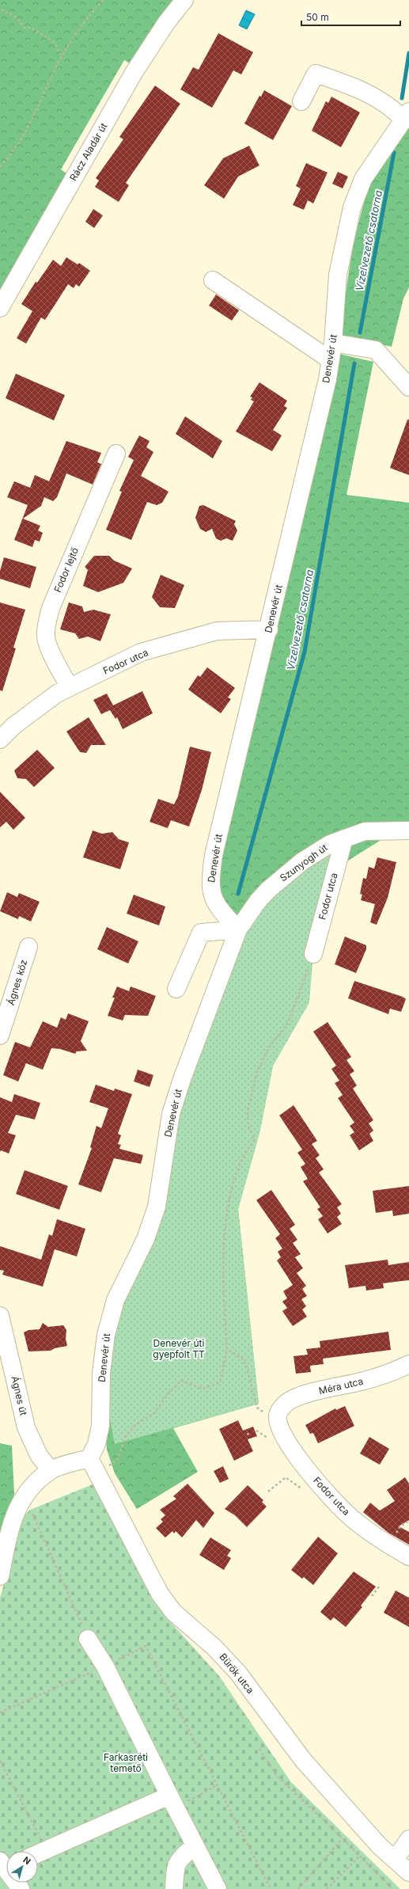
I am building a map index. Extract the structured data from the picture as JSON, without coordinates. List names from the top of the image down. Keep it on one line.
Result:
{"streets":{"street":["Rácz Aladár út","Denevér út","Fodor lejtő","Fodor utca","Szunyogh út","Ágnes köz","Méra utca","Ágnes út","Bürök utca"]},"crossings":[["Denevér út","Fodor utca"],["Denevér út","Szunyogh út"],["Denevér út","Bürök utca"],["Fodor lejtő","Fodor utca"],["Fodor utca","Szunyogh út"],["Fodor utca","Méra utca"]],"water":["Vízelvezető csatorna"],"parks":["Denevér úti gyepfolt TT","Farkasréti temető"],"scale_bar":"50 m","north":"top right"}
